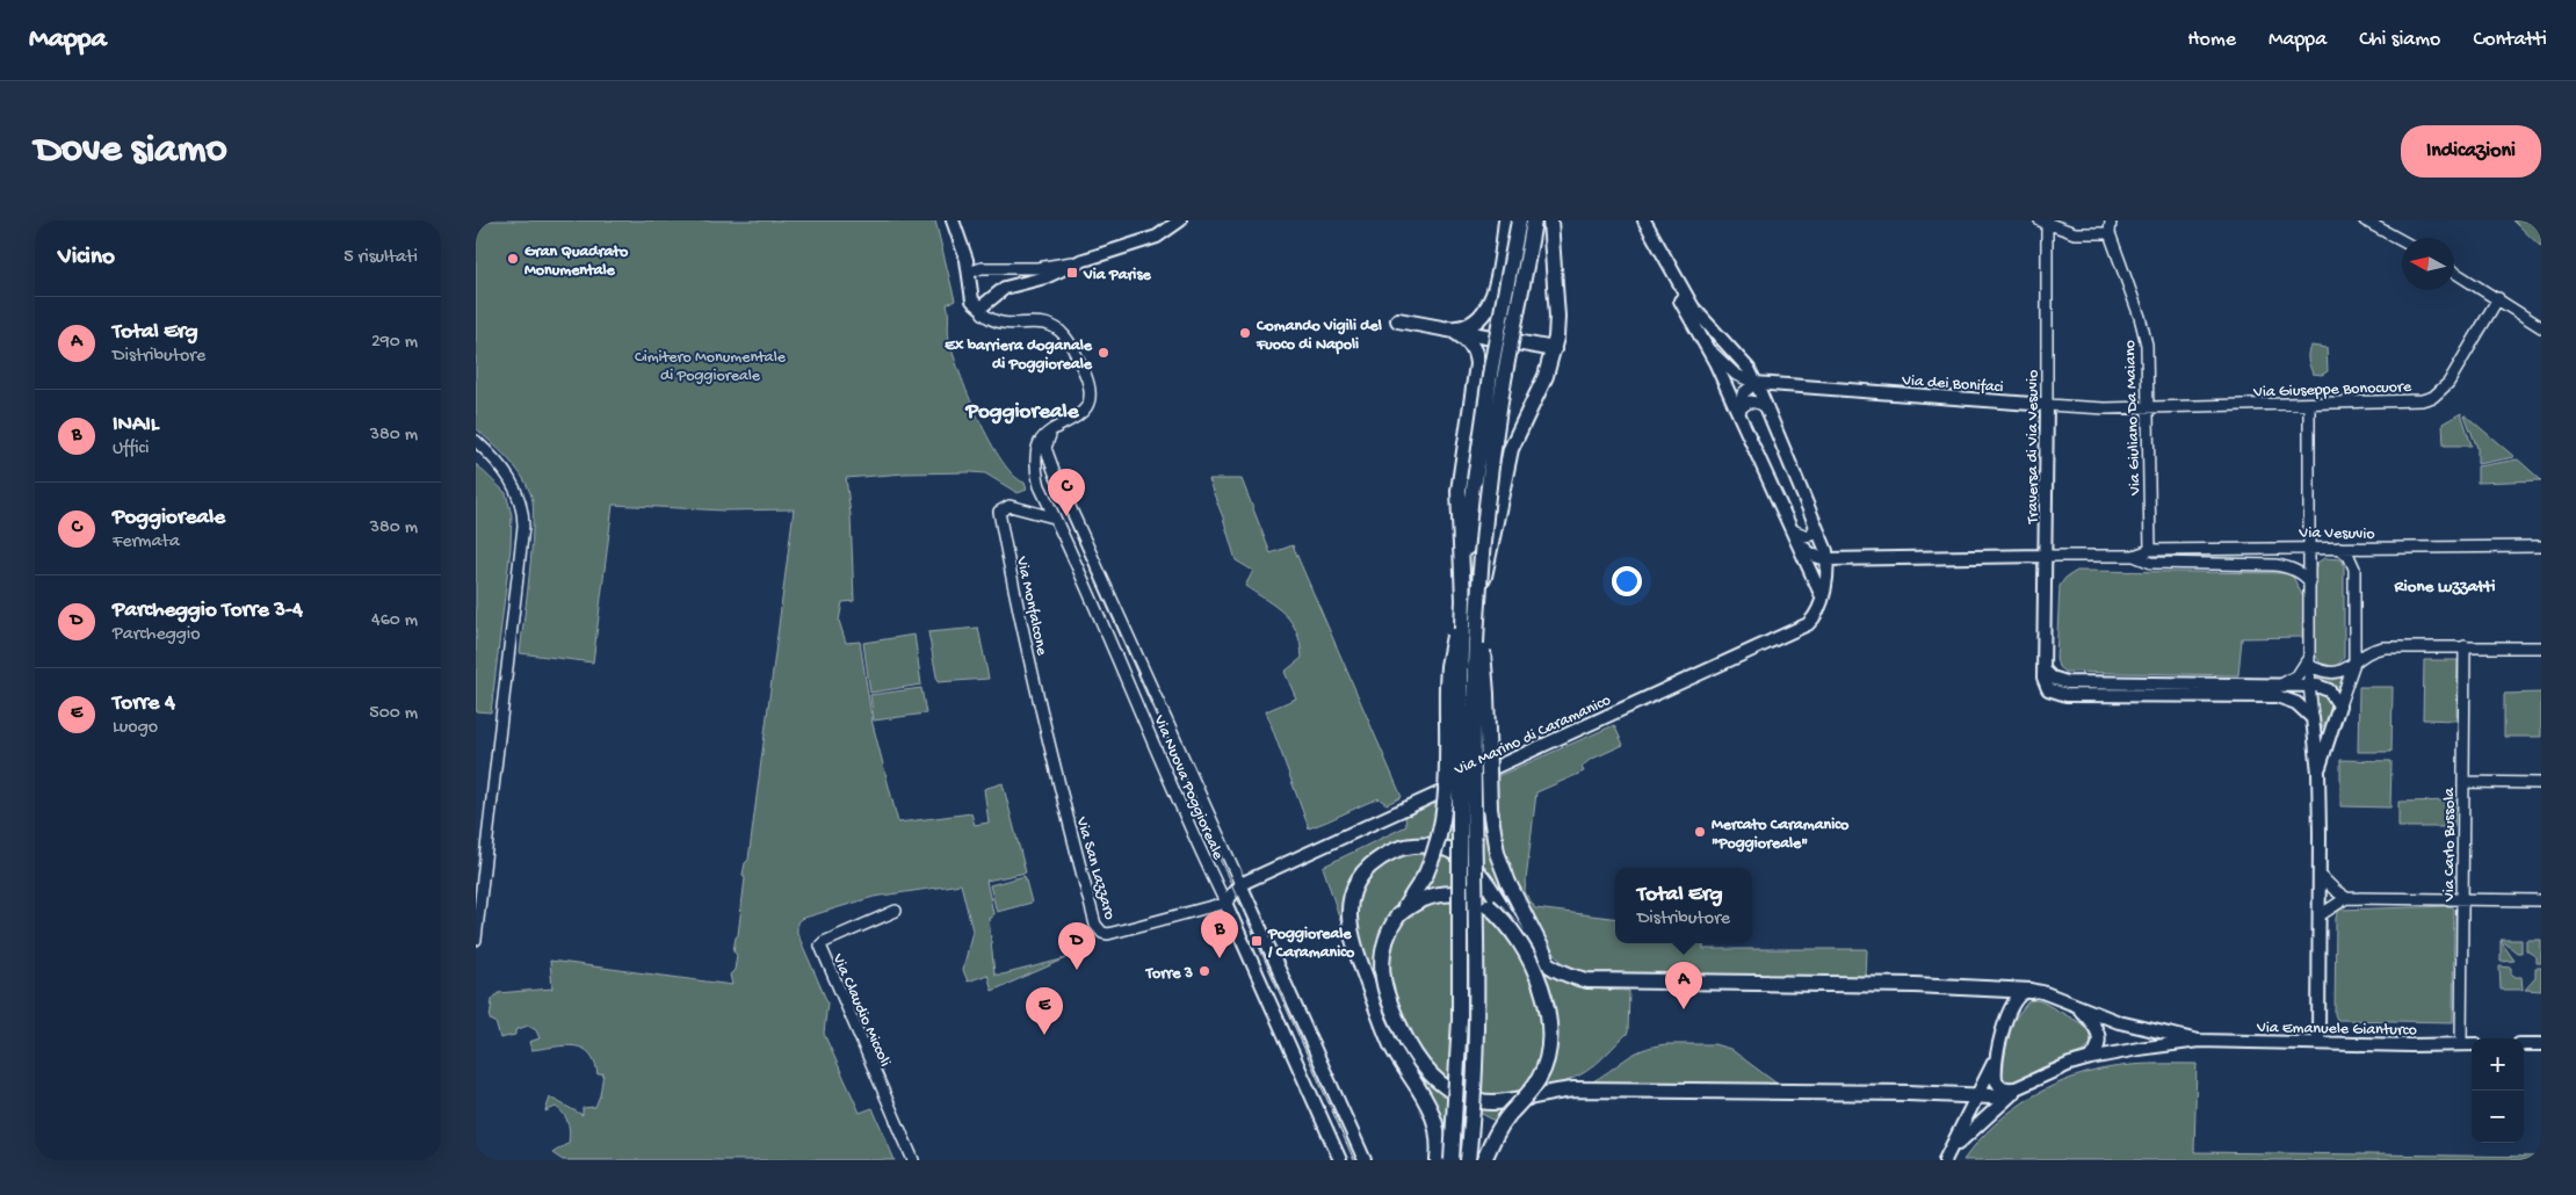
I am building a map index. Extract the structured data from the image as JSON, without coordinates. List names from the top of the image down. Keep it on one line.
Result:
{"streets":{"main road":["Via dei Bonifaci","Traversa di Via Vesuvio","Via Vesuvio","Via Marino di Caramanico","Via Nuova Poggioreale","Via Emanuele Gianturco"],"street":["Via Giuseppe Bonocuore","Via Giuliano Da Maiano","Via Monfalcone","Via Carlo Bussola","Via San Lazzaro","Via Claudio Miccoli"]},"crossings":[["Via dei Bonifaci","Via Giuseppe Bonocuore"],["Via dei Bonifaci","Via Giuliano Da Maiano"],["Via dei Bonifaci","Traversa di Via Vesuvio"],["Via Giuseppe Bonocuore","Via Giuliano Da Maiano"],["Via Giuliano Da Maiano","Via Vesuvio"],["Traversa di Via Vesuvio","Via Vesuvio"],["Via Vesuvio","Via Marino di Caramanico"],["Via Monfalcone","Via Nuova Poggioreale"],["Via Monfalcone","Via San Lazzaro"],["Via Marino di Caramanico","Via Nuova Poggioreale"],["Via Nuova Poggioreale","Via San Lazzaro"],["Via Carlo Bussola","Via Emanuele Gianturco"]],"districts":["Poggioreale","Rione Luzzatti"],"parks":["Cimitero Monumentale di Poggioreale"],"places":{"other":["Gran Quadrato Monumentale","Comando Vigili del Fuoco di Napoli","Ex barriera doganale di Poggioreale","Mercato Caramanico \"Poggioreale\"","Torre 3"],"transit":["Via Parise","Poggioreale / Caramanico"]},"north":"left","page":{"header":"Mappa","nav":["Home","Mappa","Chi siamo","Contatti"],"buttons":"Indicazioni","title":"Dove siamo","heading":["Vicino","5 risultati"],"list":[{"mark":"A","name":"Total Erg","note":"Distributore","value":"290 m"},{"mark":"B","name":"INAIL","note":"Uffici","value":"380 m"},{"mark":"C","name":"Poggioreale","note":"Fermata","value":"380 m"},{"mark":"D","name":"Parcheggio Torre 3-4","note":"Parcheggio","value":"460 m"},{"mark":"E","name":"Torre 4","note":"Luogo","value":"500 m"}],"pins":["C","B","D","A","E"],"popup":["Total Erg","Distributore"],"map_buttons":["+","−"]}}
